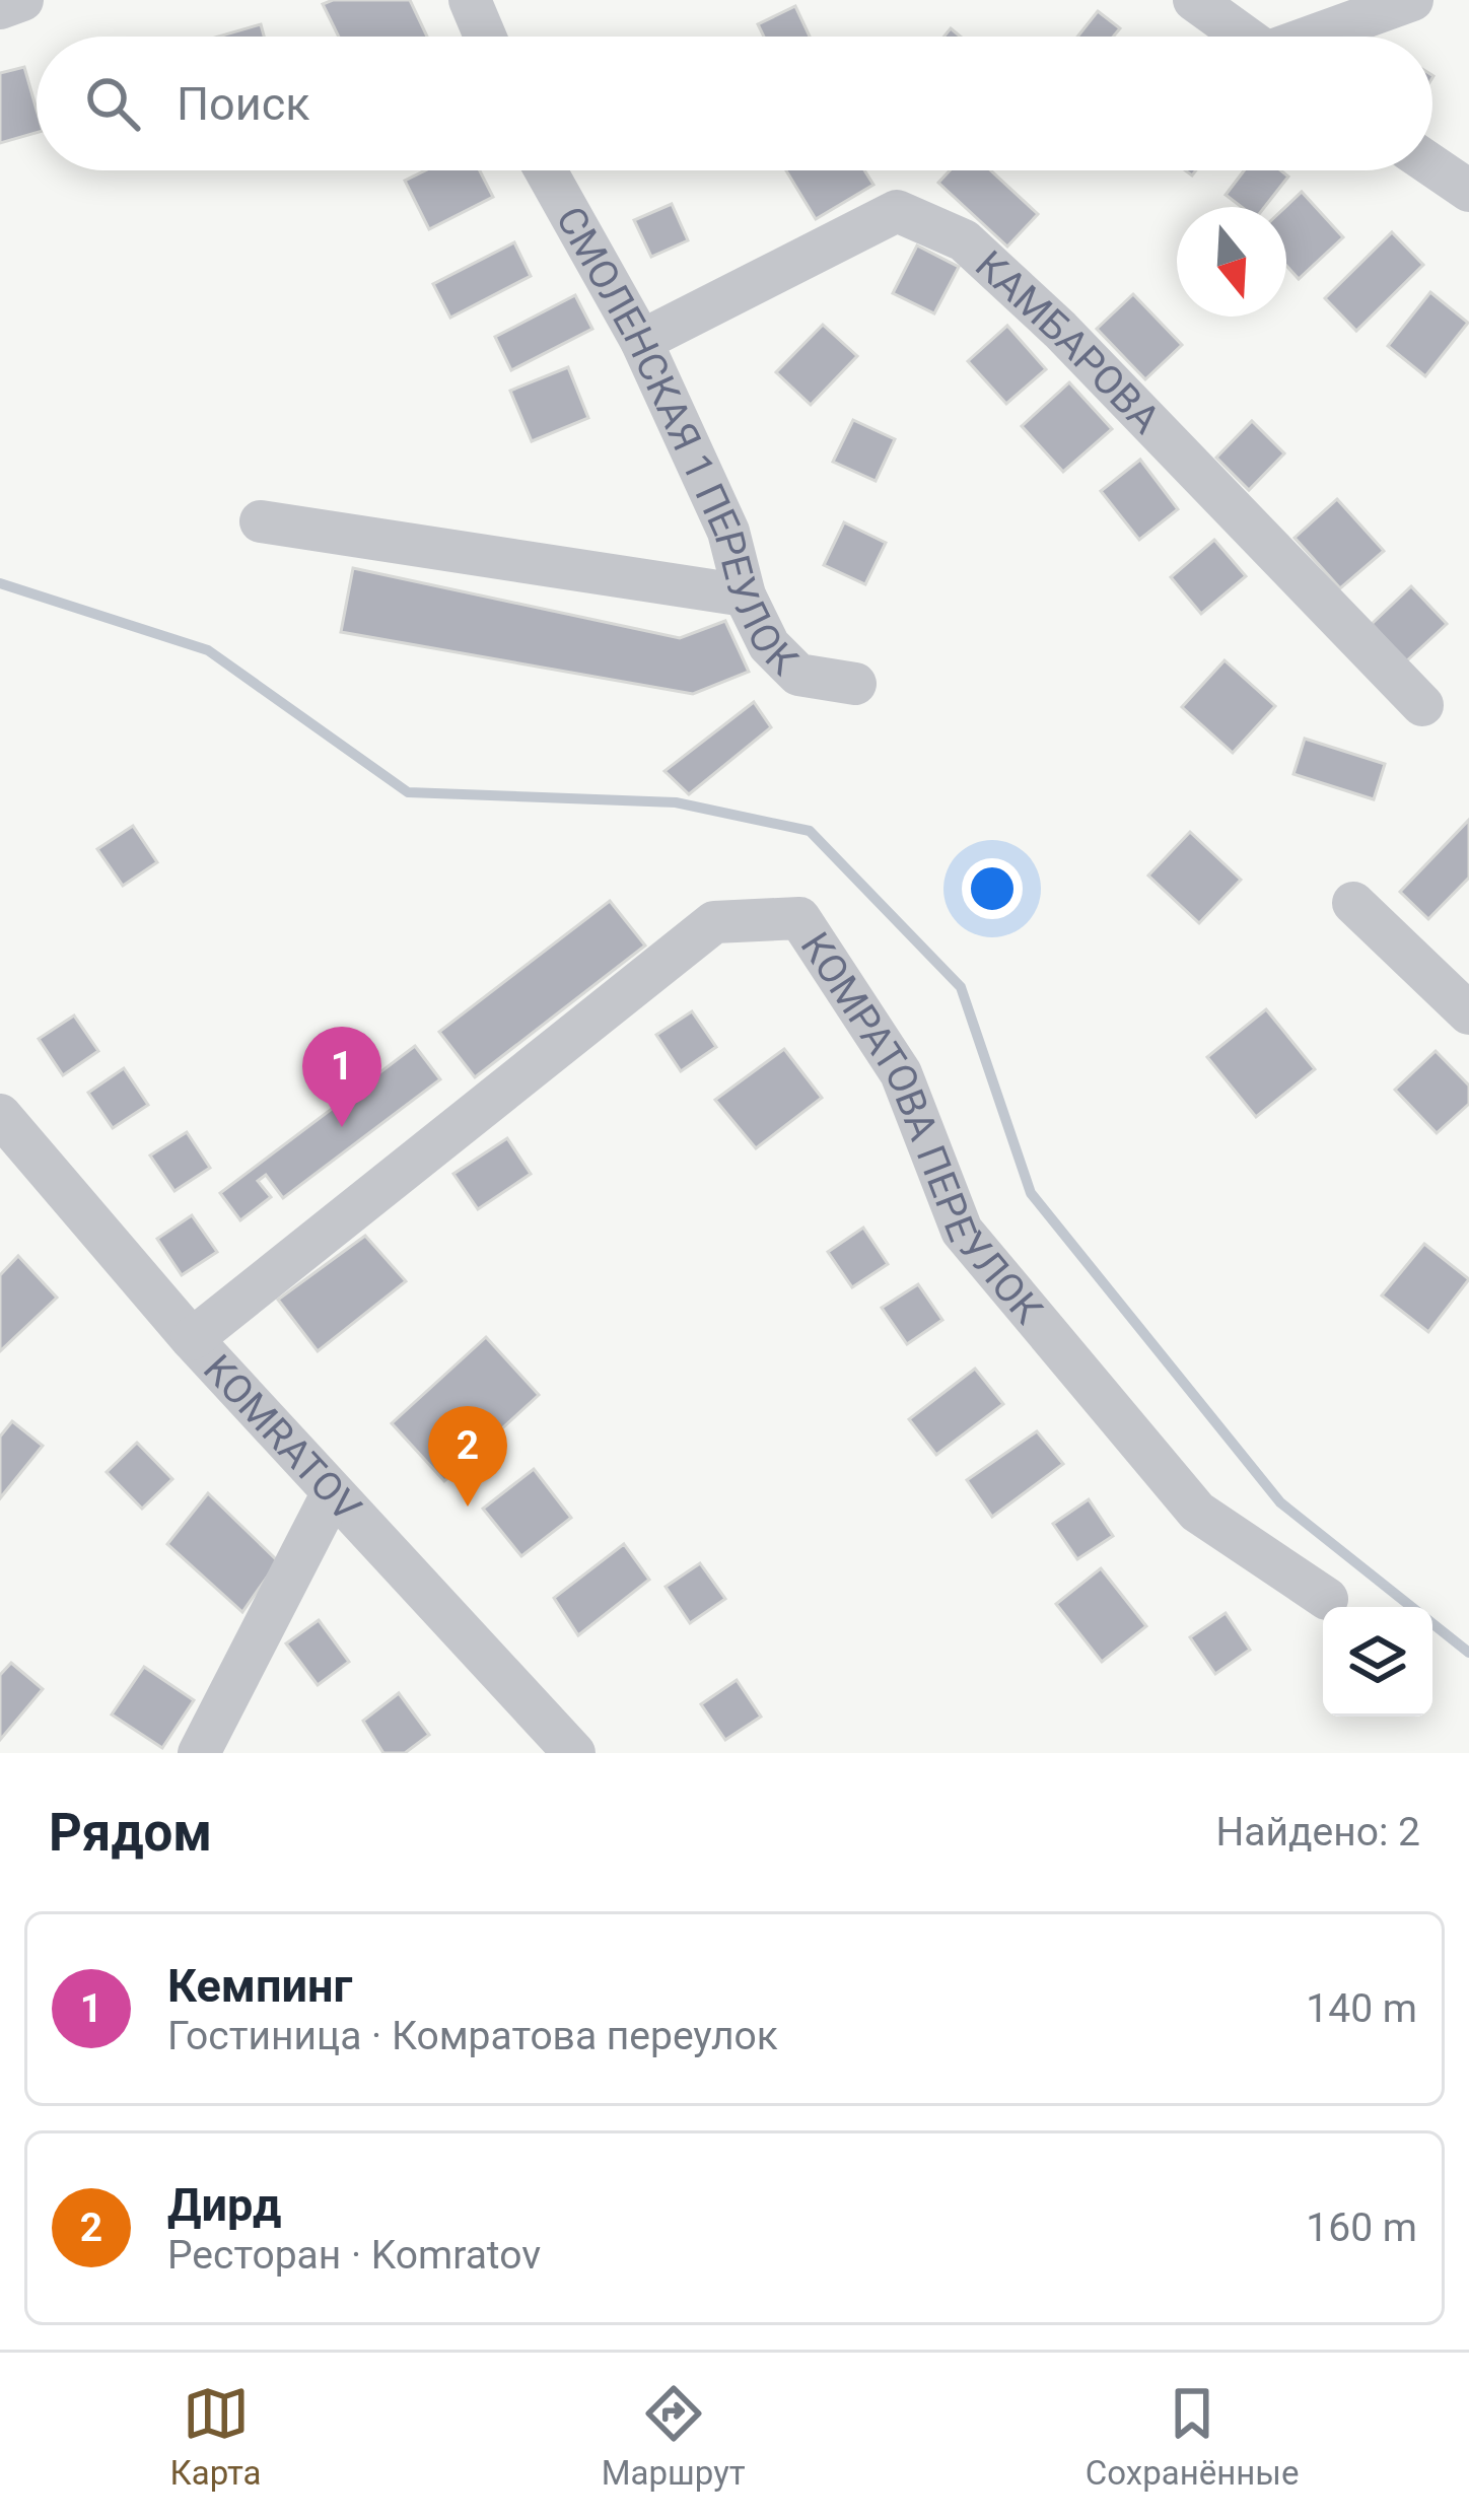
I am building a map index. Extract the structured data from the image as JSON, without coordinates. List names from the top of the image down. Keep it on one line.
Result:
{"streets":{"street":["КАМБАРОВА","СМОЛЕНСКАЯ 1 ПЕРЕУЛОК","КОМРАТОВА ПЕРЕУЛОК","KOMRATOV"]},"crossings":[["КАМБАРОВА","СМОЛЕНСКАЯ 1 ПЕРЕУЛОК"],["КОМРАТОВА ПЕРЕУЛОК","KOMRATOV"]],"north":"bottom","page":{"search":"Поиск","pins":["1","2"],"heading":["Рядом","Найдено: 2"],"list":[{"mark":"1","name":"Кемпинг","note":"Гостиница · Комратова переулок","value":"140 m"},{"mark":"2","name":"Дирд","note":"Ресторан · Komratov","value":"160 m"}],"nav":["Карта","Маршрут","Сохранённые"]}}
